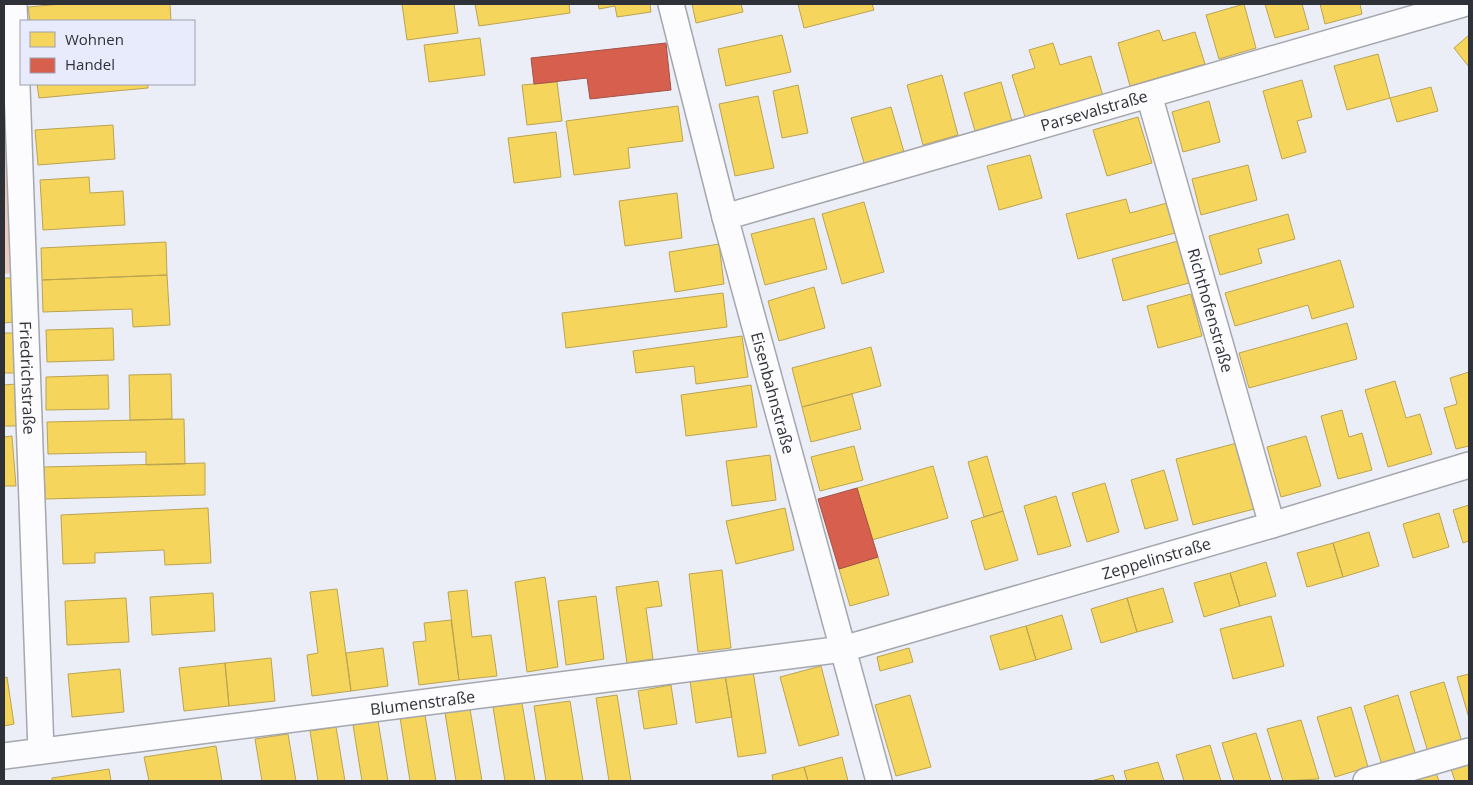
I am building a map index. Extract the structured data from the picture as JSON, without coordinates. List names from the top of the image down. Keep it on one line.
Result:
{"streets":{"street":["Parsevalstraße","Richthofenstraße","Friedrichstraße","Eisenbahnstraße","Zeppelinstraße","Blumenstraße"]},"crossings":[["Parsevalstraße","Richthofenstraße"],["Parsevalstraße","Eisenbahnstraße"],["Richthofenstraße","Zeppelinstraße"],["Friedrichstraße","Blumenstraße"],["Eisenbahnstraße","Zeppelinstraße"],["Eisenbahnstraße","Blumenstraße"],["Zeppelinstraße","Blumenstraße"]],"legend":["Wohnen","Handel"]}
